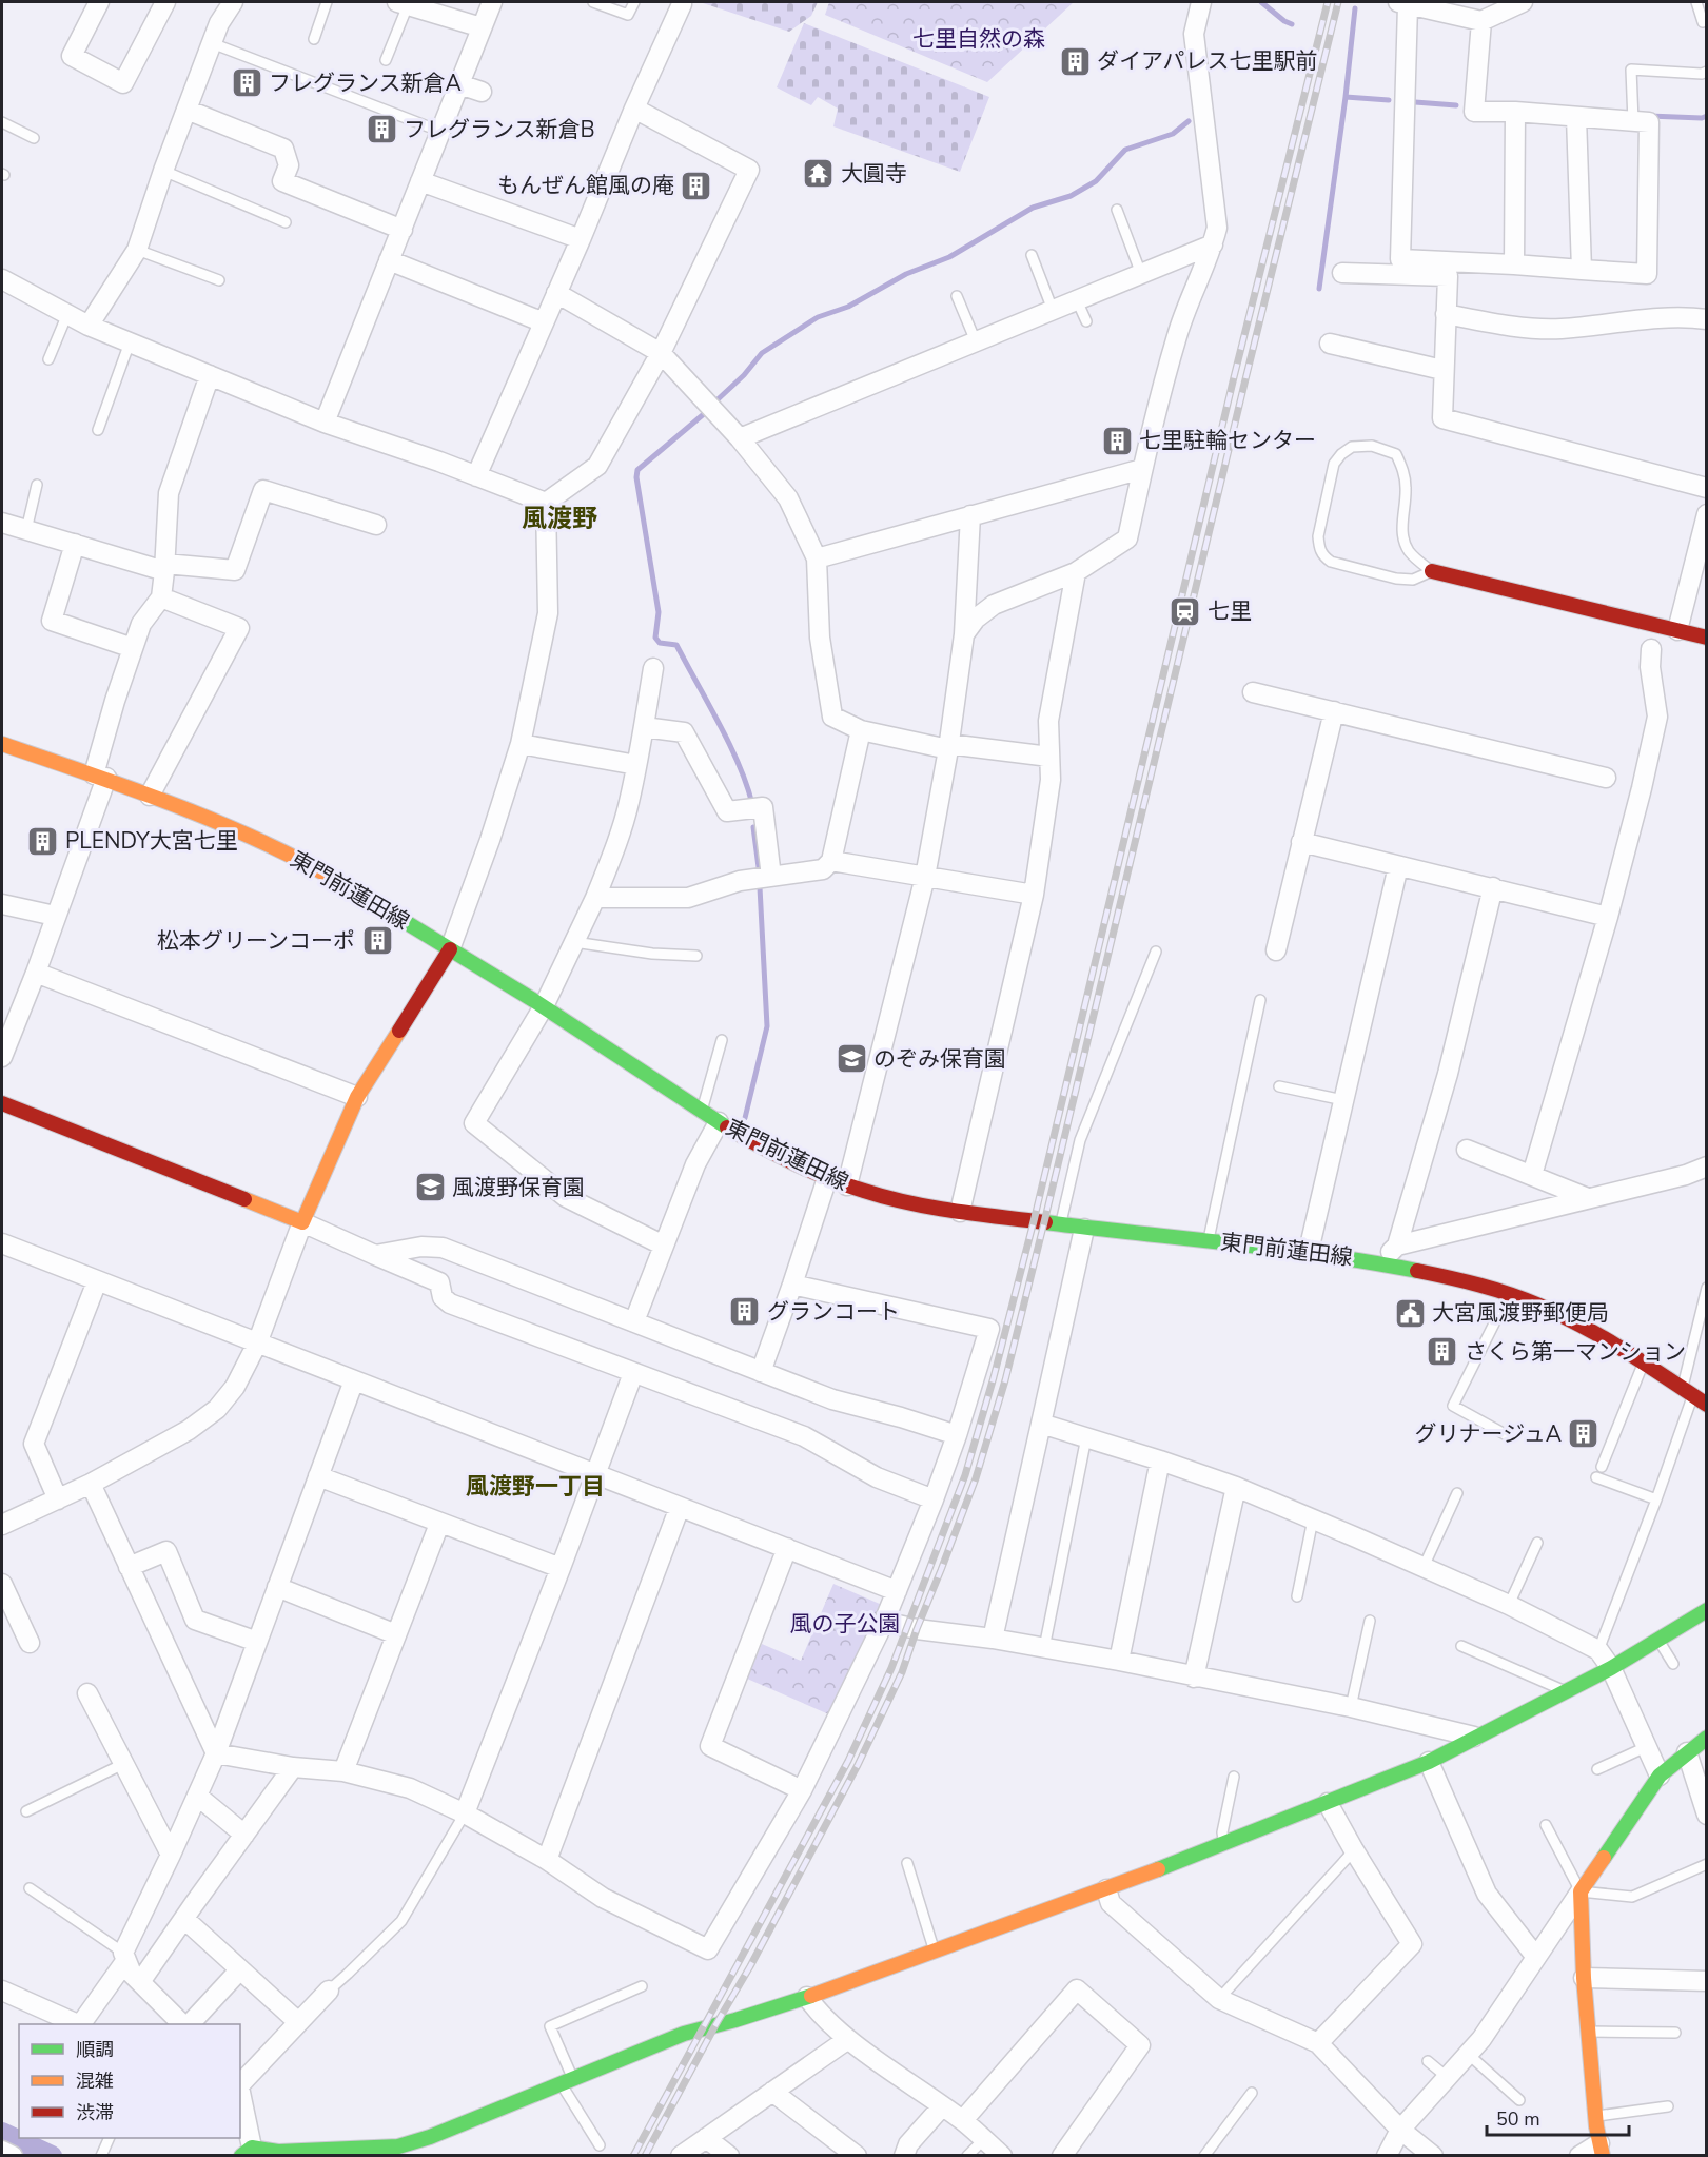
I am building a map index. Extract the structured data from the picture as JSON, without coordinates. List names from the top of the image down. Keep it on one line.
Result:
{"streets":{"street":["東門前蓮田線"]},"districts":["風渡野","風渡野一丁目"],"parks":["七里自然の森","風の子公園"],"places":{"building":["ダイアパレス七里駅前","フレグランス新倉A","フレグランス新倉B","もんぜん館風の庵","七里駐輪センター","PLENDY大宮七里","松本グリーンコーポ","グランコート","さくら第一マンション","グリナージュA"],"temple":["大圓寺"],"station":["七里"],"school or university":["のぞみ保育園","風渡野保育園"],"public building":["大宮風渡野郵便局"]},"legend":["順調","混雑","渋滞"],"scale_bar":"50 m"}
